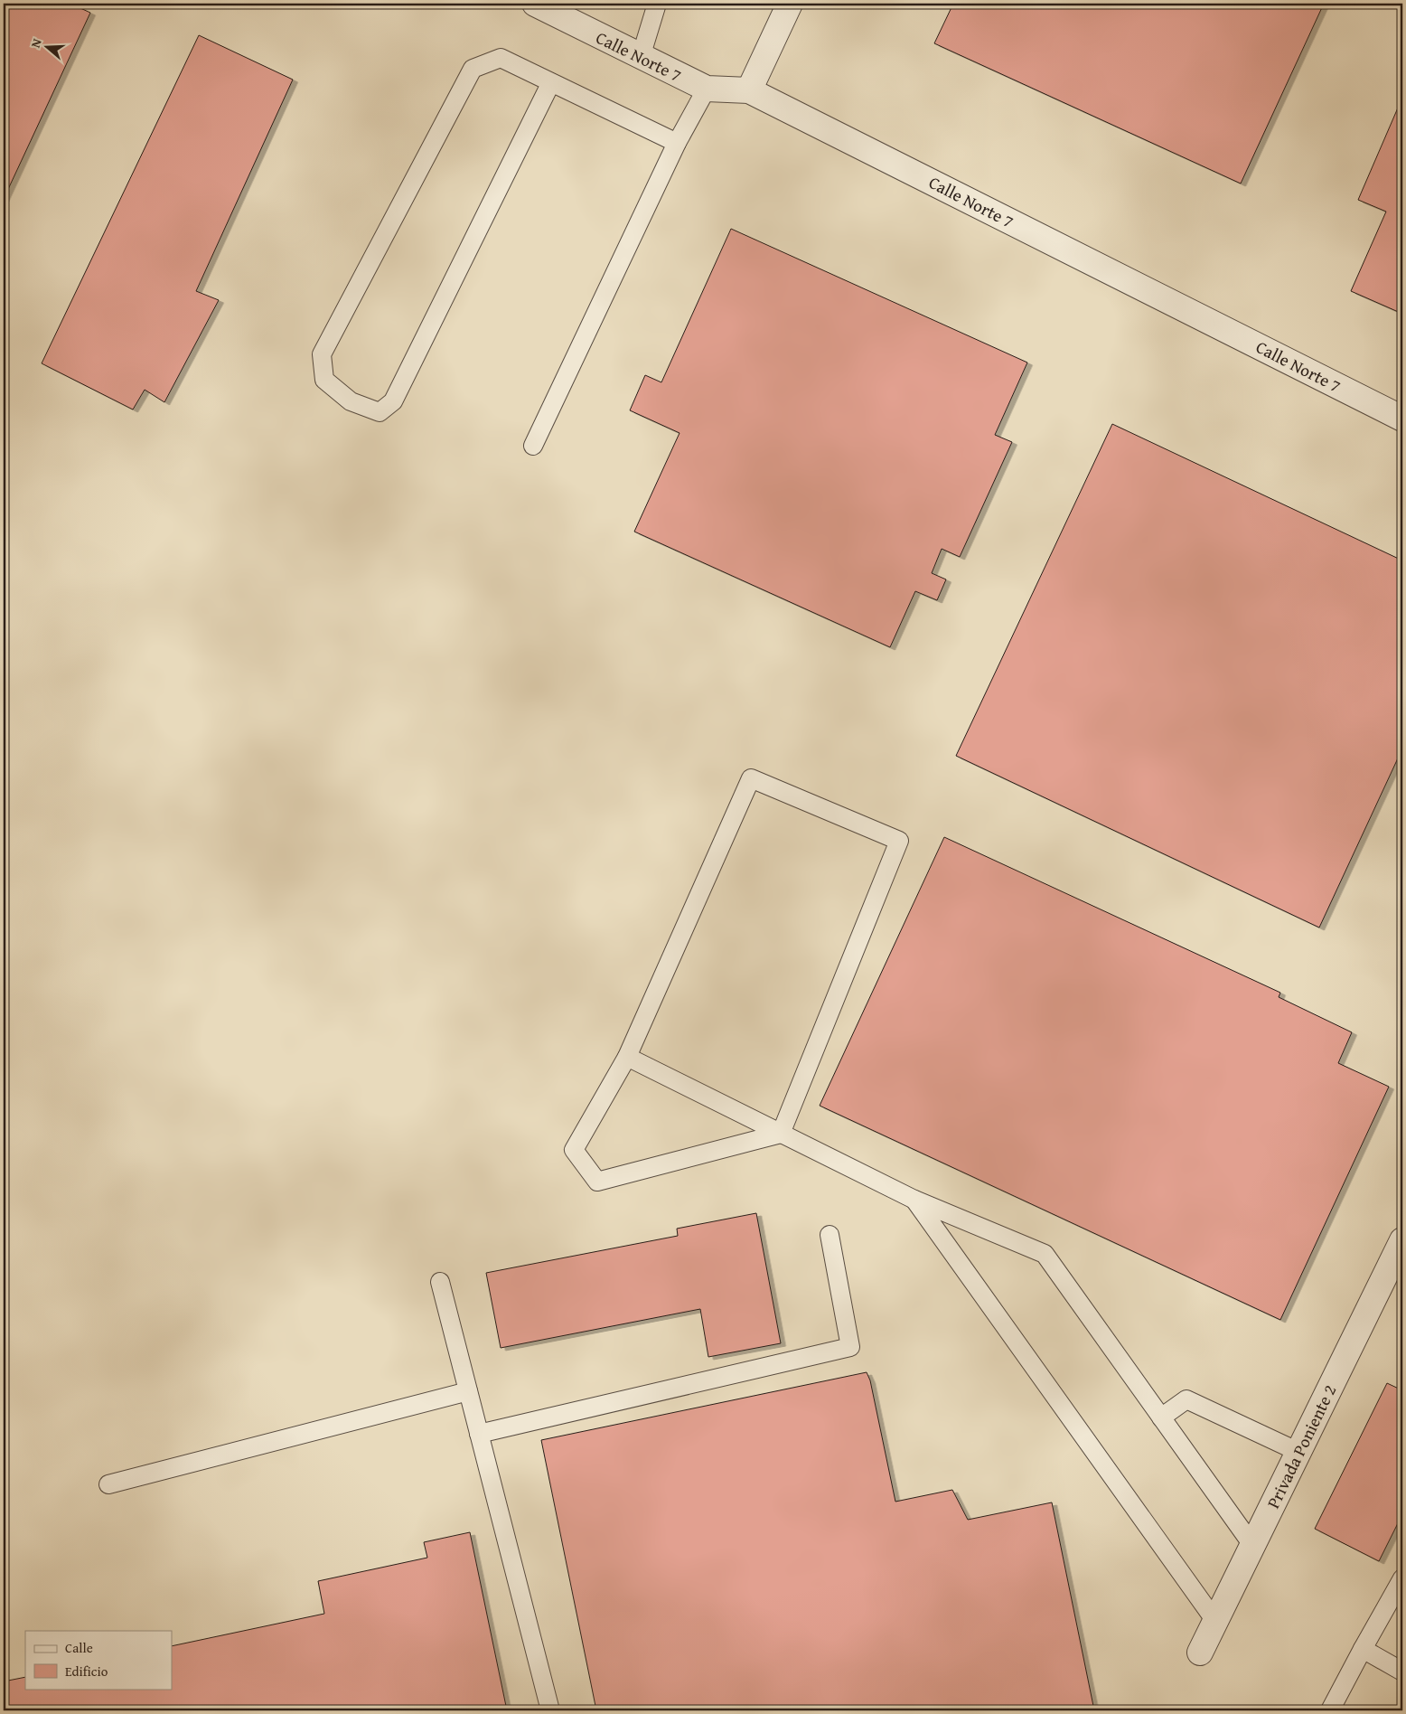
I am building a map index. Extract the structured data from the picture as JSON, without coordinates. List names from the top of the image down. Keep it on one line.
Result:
{"streets":{"street":["Calle Norte 7","Privada Poniente 2"]},"legend":["Calle","Edificio"],"north":"left"}
